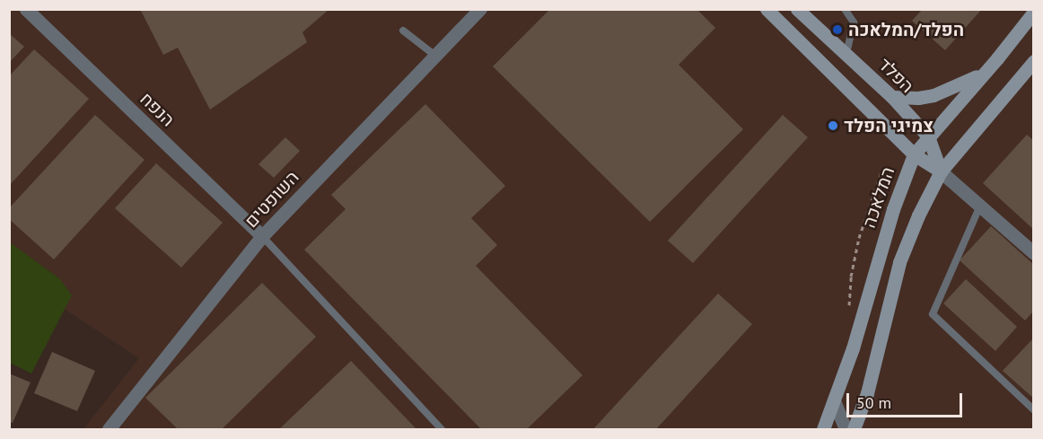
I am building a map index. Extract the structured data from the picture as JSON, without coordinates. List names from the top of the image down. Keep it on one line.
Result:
{"streets":{"main road":["הפלד","המלאכה"],"street":["הנפח","השופטים"]},"crossings":[["הפלד","המלאכה"],["הנפח","השופטים"]],"places":["הפלד/המלאכה","צמיגי הפלד"],"scale_bar":"50 m"}
